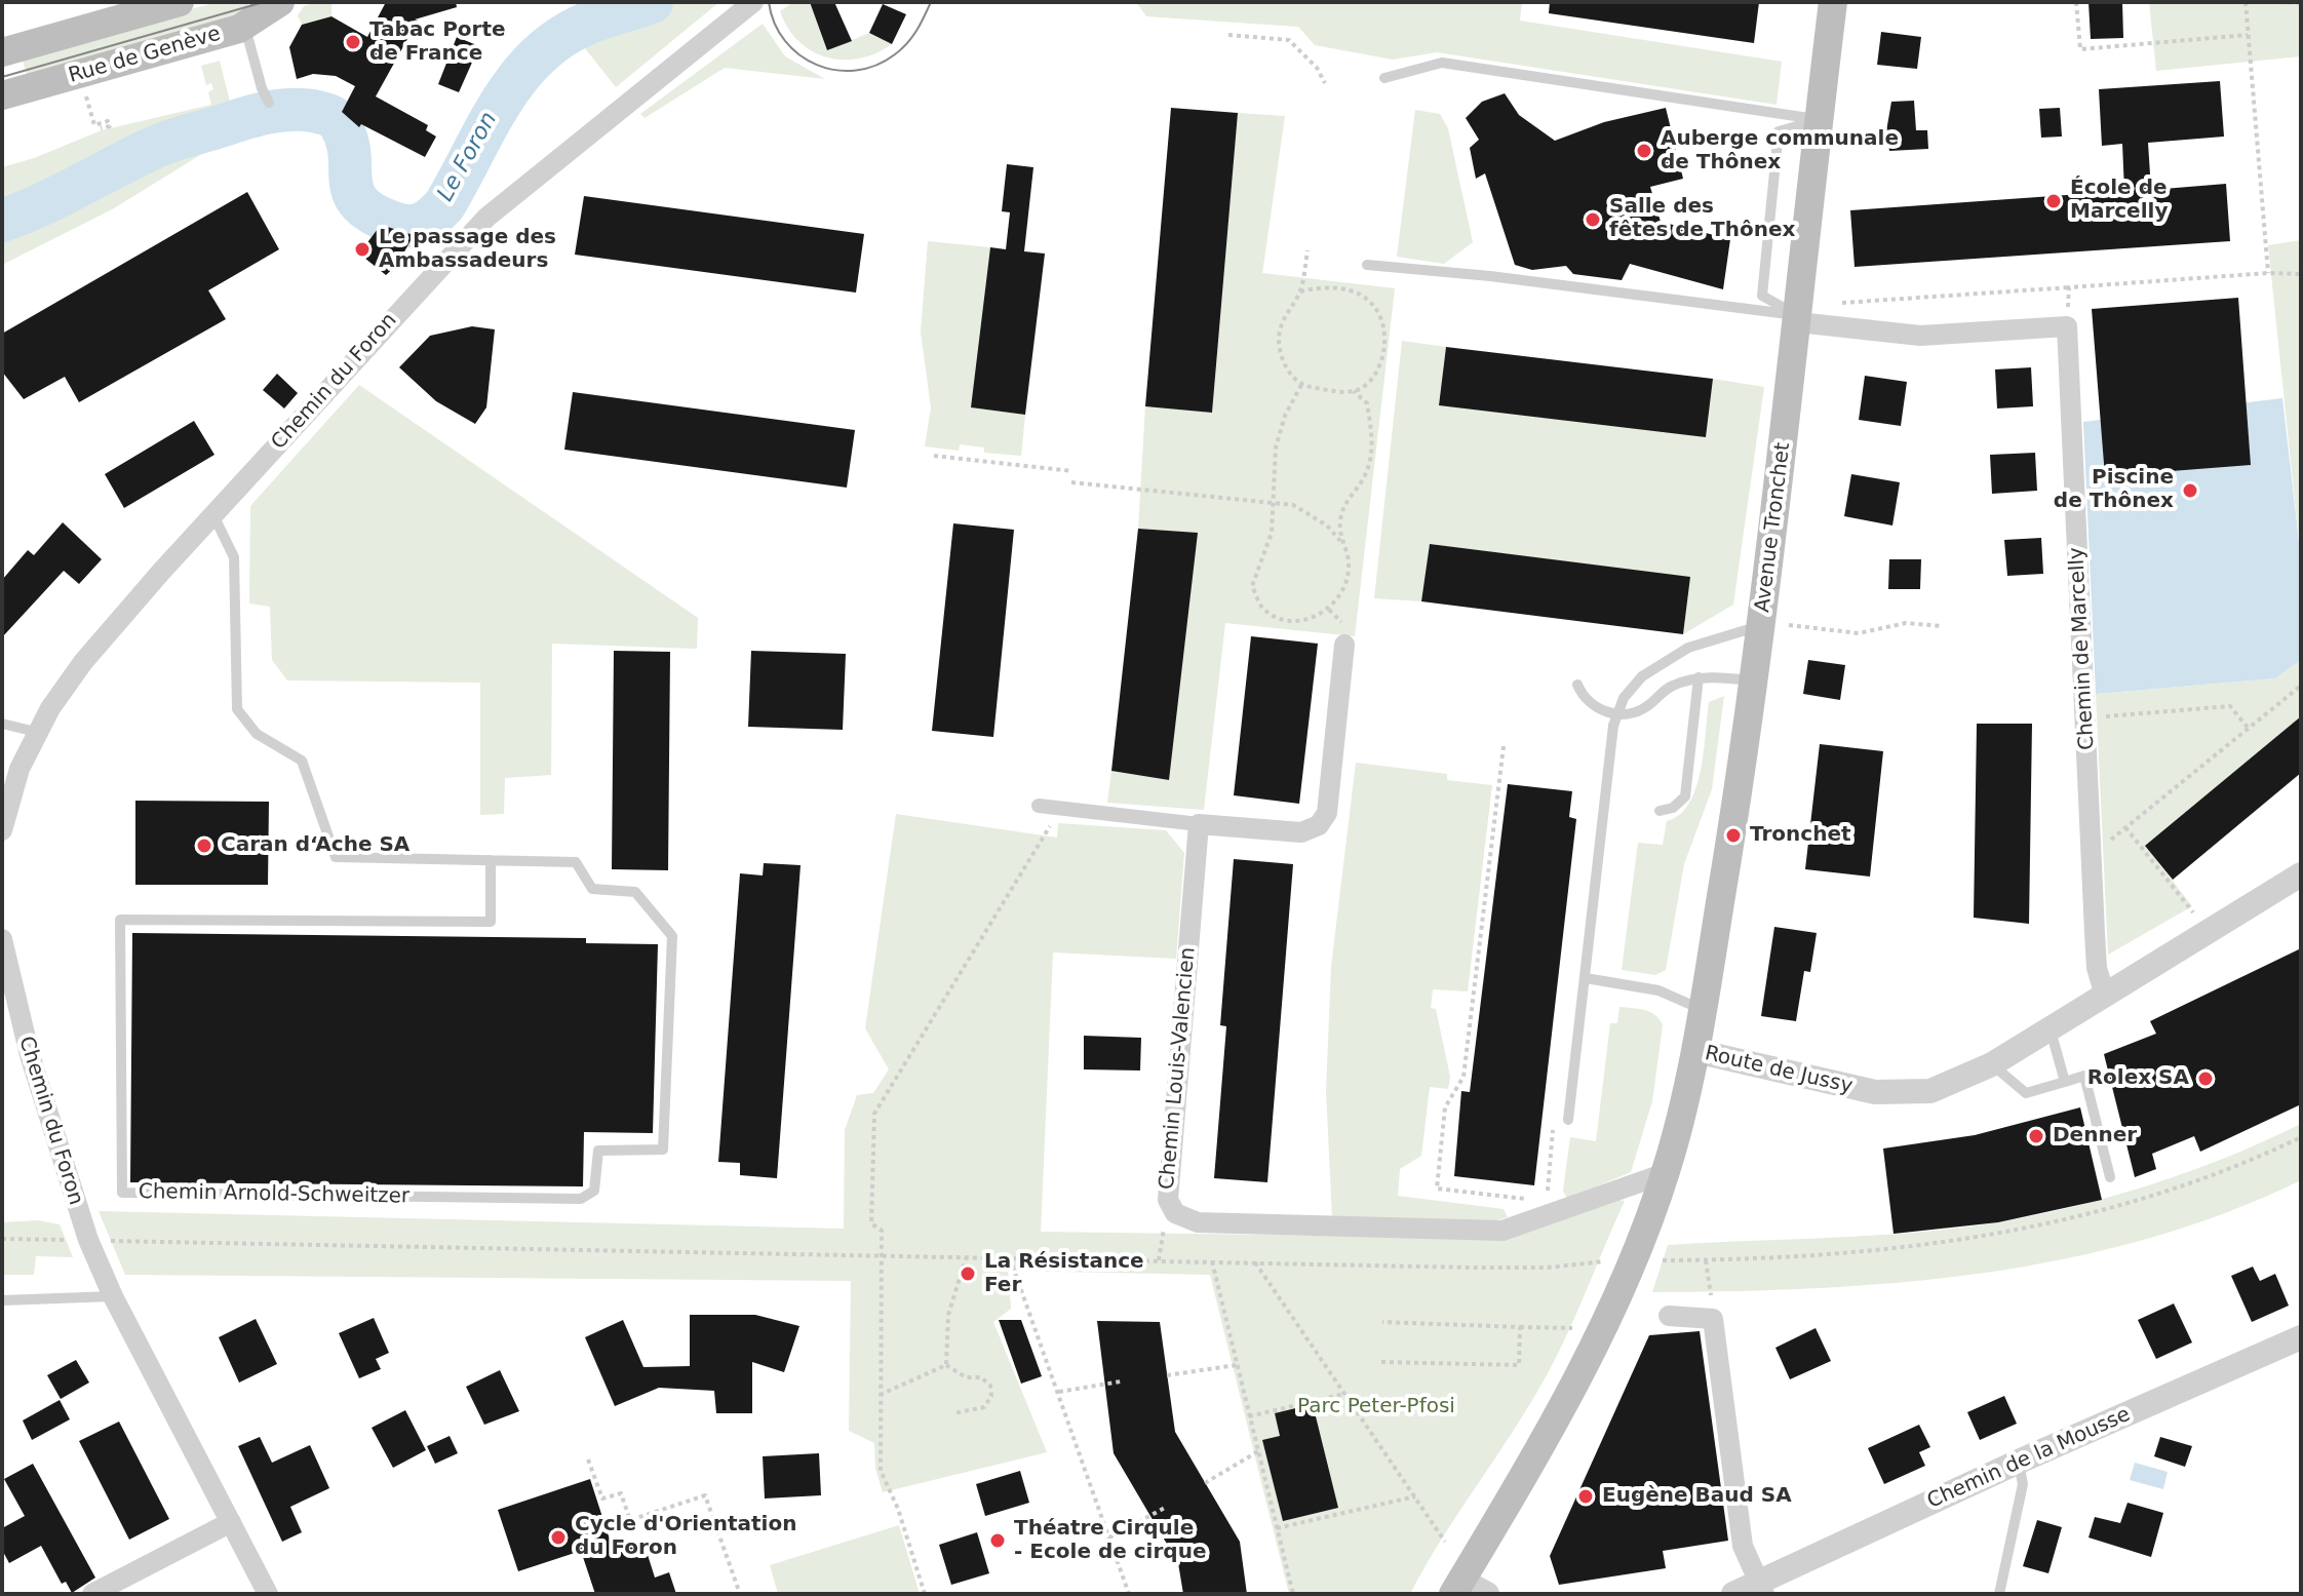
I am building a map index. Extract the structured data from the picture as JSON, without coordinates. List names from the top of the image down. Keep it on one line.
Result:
{"streets":{"main road":["Rue de Genève","Avenue Tronchet","Route de Jussy"],"street":["Chemin du Foron","Chemin de Marcelly","Chemin Louis-Valencien","Chemin de la Mousse"],"lane":["Chemin Arnold-Schweitzer"]},"crossings":[["Chemin du Foron","Chemin Arnold-Schweitzer"],["Avenue Tronchet","Route de Jussy"],["Chemin de Marcelly","Route de Jussy"],["Chemin Louis-Valencien","Route de Jussy"]],"water":["Le Foron"],"parks":["Parc Peter-Pfosi"],"places":["Tabac Porte de France","Auberge communale de Thônex","École de Marcelly","Salle des fêtes de Thônex","Le passage des Ambassadeurs","Piscine de Thônex","Tronchet","Caran d‘Ache SA","Rolex SA","Denner","La Résistance Fer","Eugène Baud SA","Cycle d'Orientation du Foron","Théatre Cirqule - Ecole de cirque"]}
